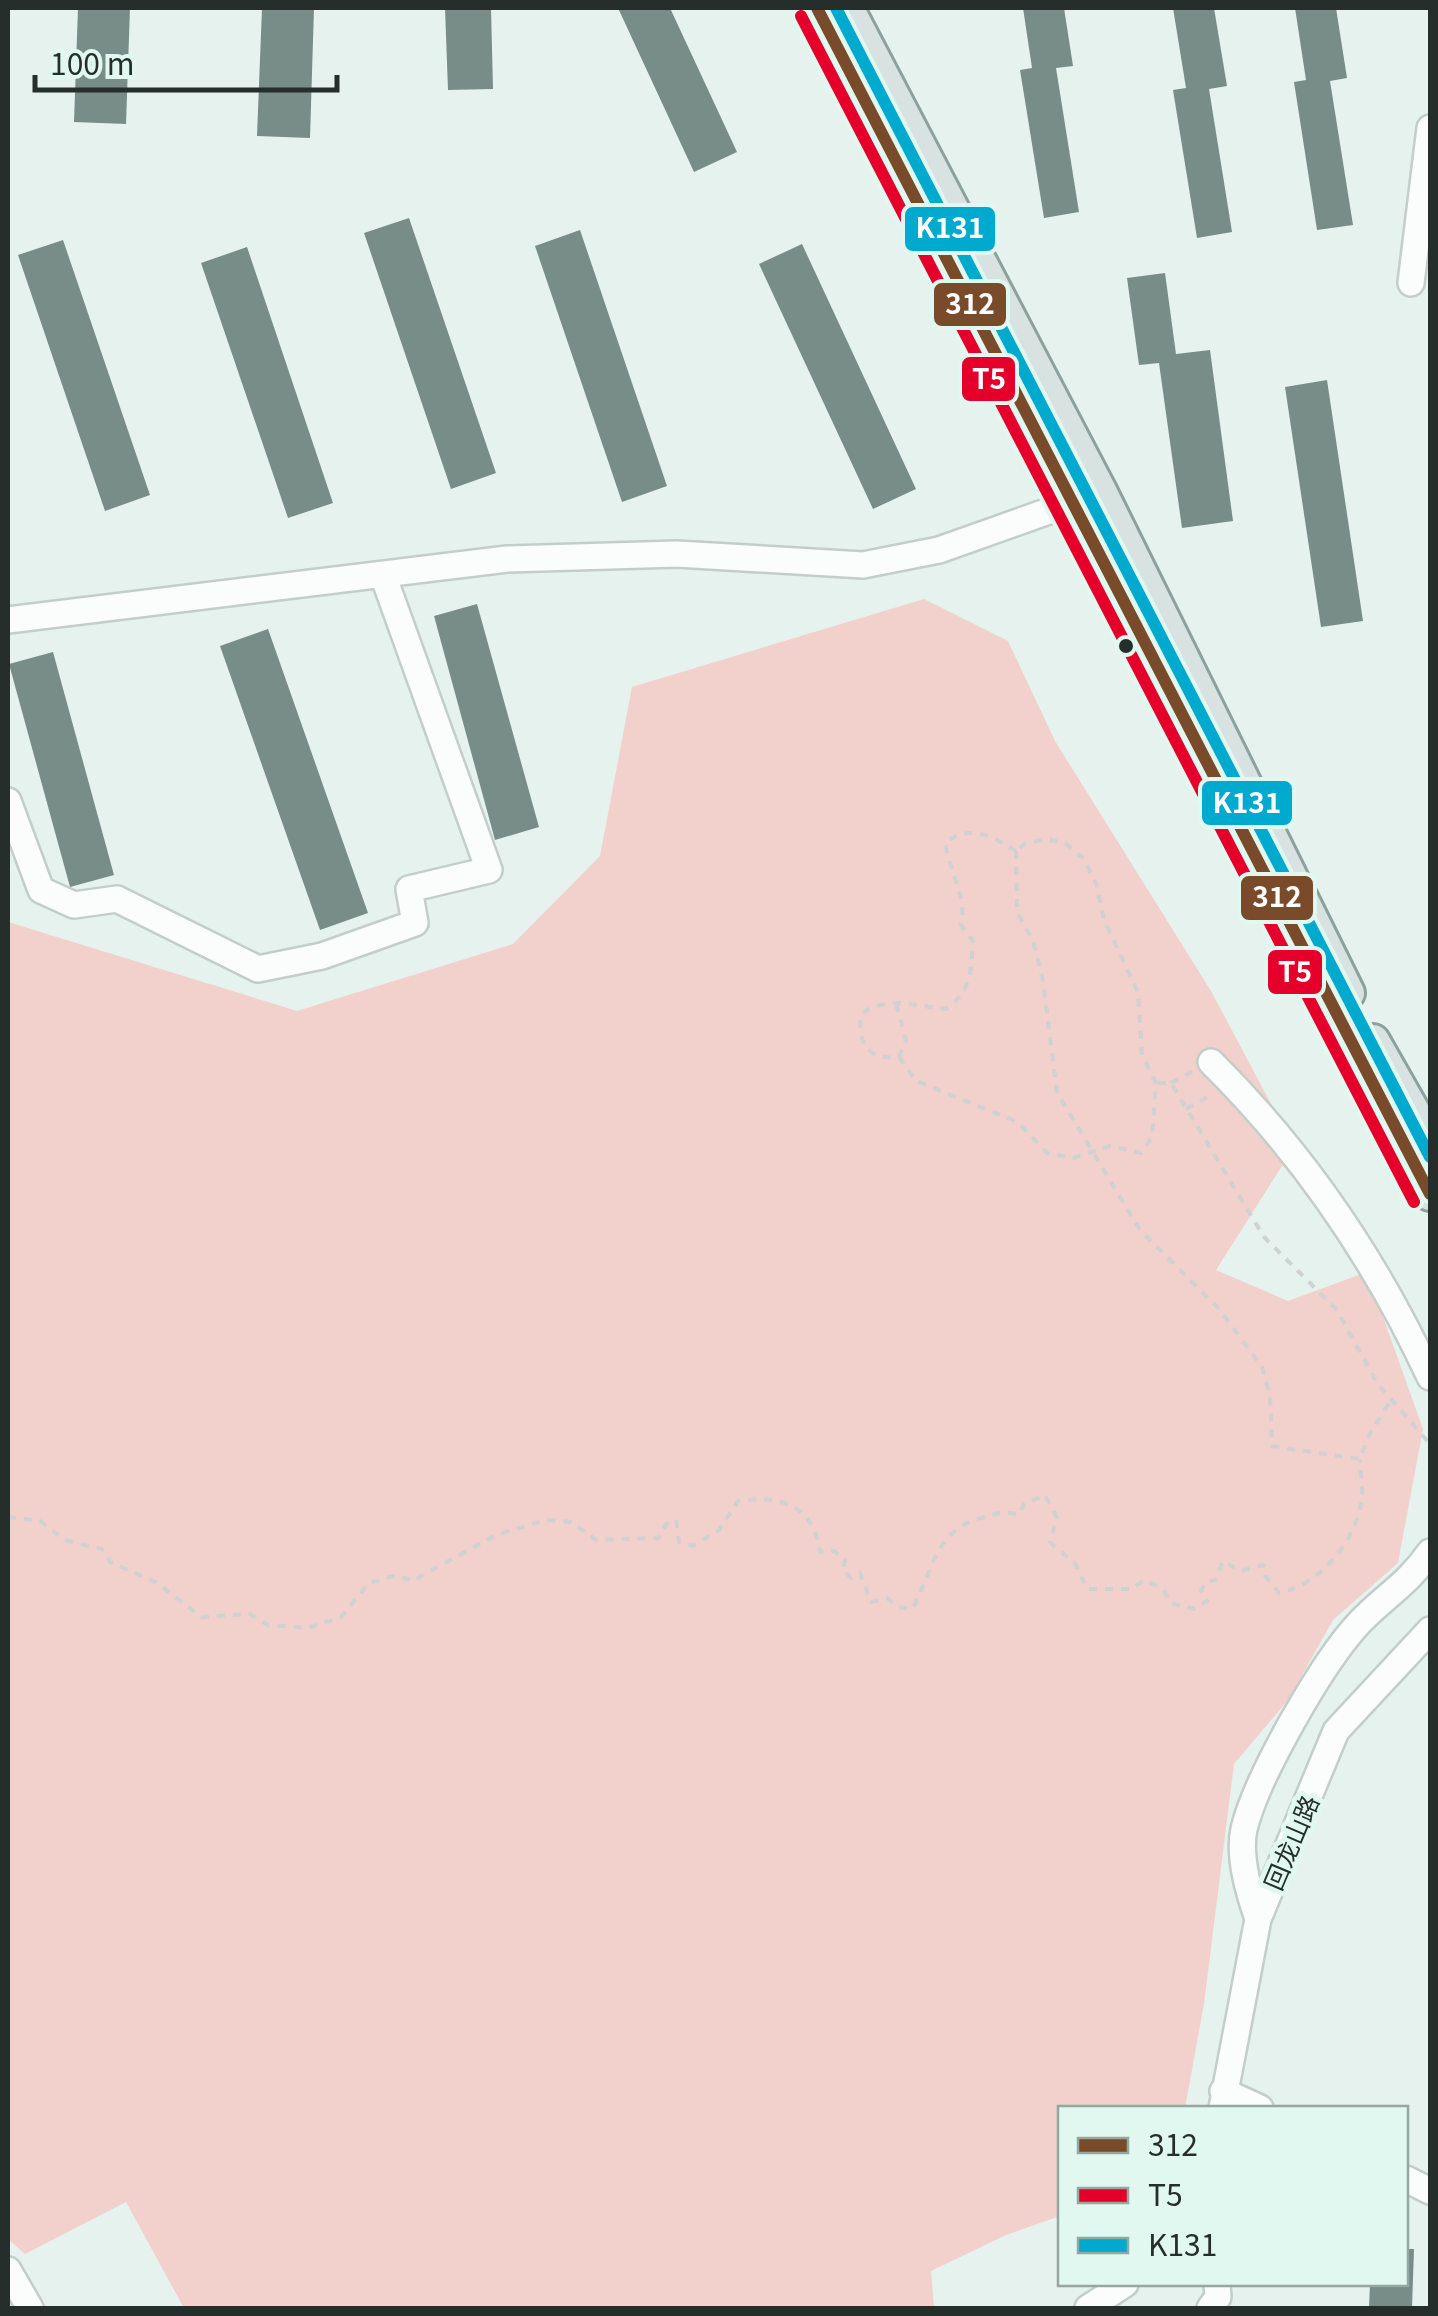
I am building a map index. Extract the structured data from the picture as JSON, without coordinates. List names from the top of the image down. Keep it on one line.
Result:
{"streets":{"street":["回龙山路"]},"lines":["transit line 312","transit line K131","transit line T5"],"legend":["312","T5","K131"],"scale_bar":"100 m"}
